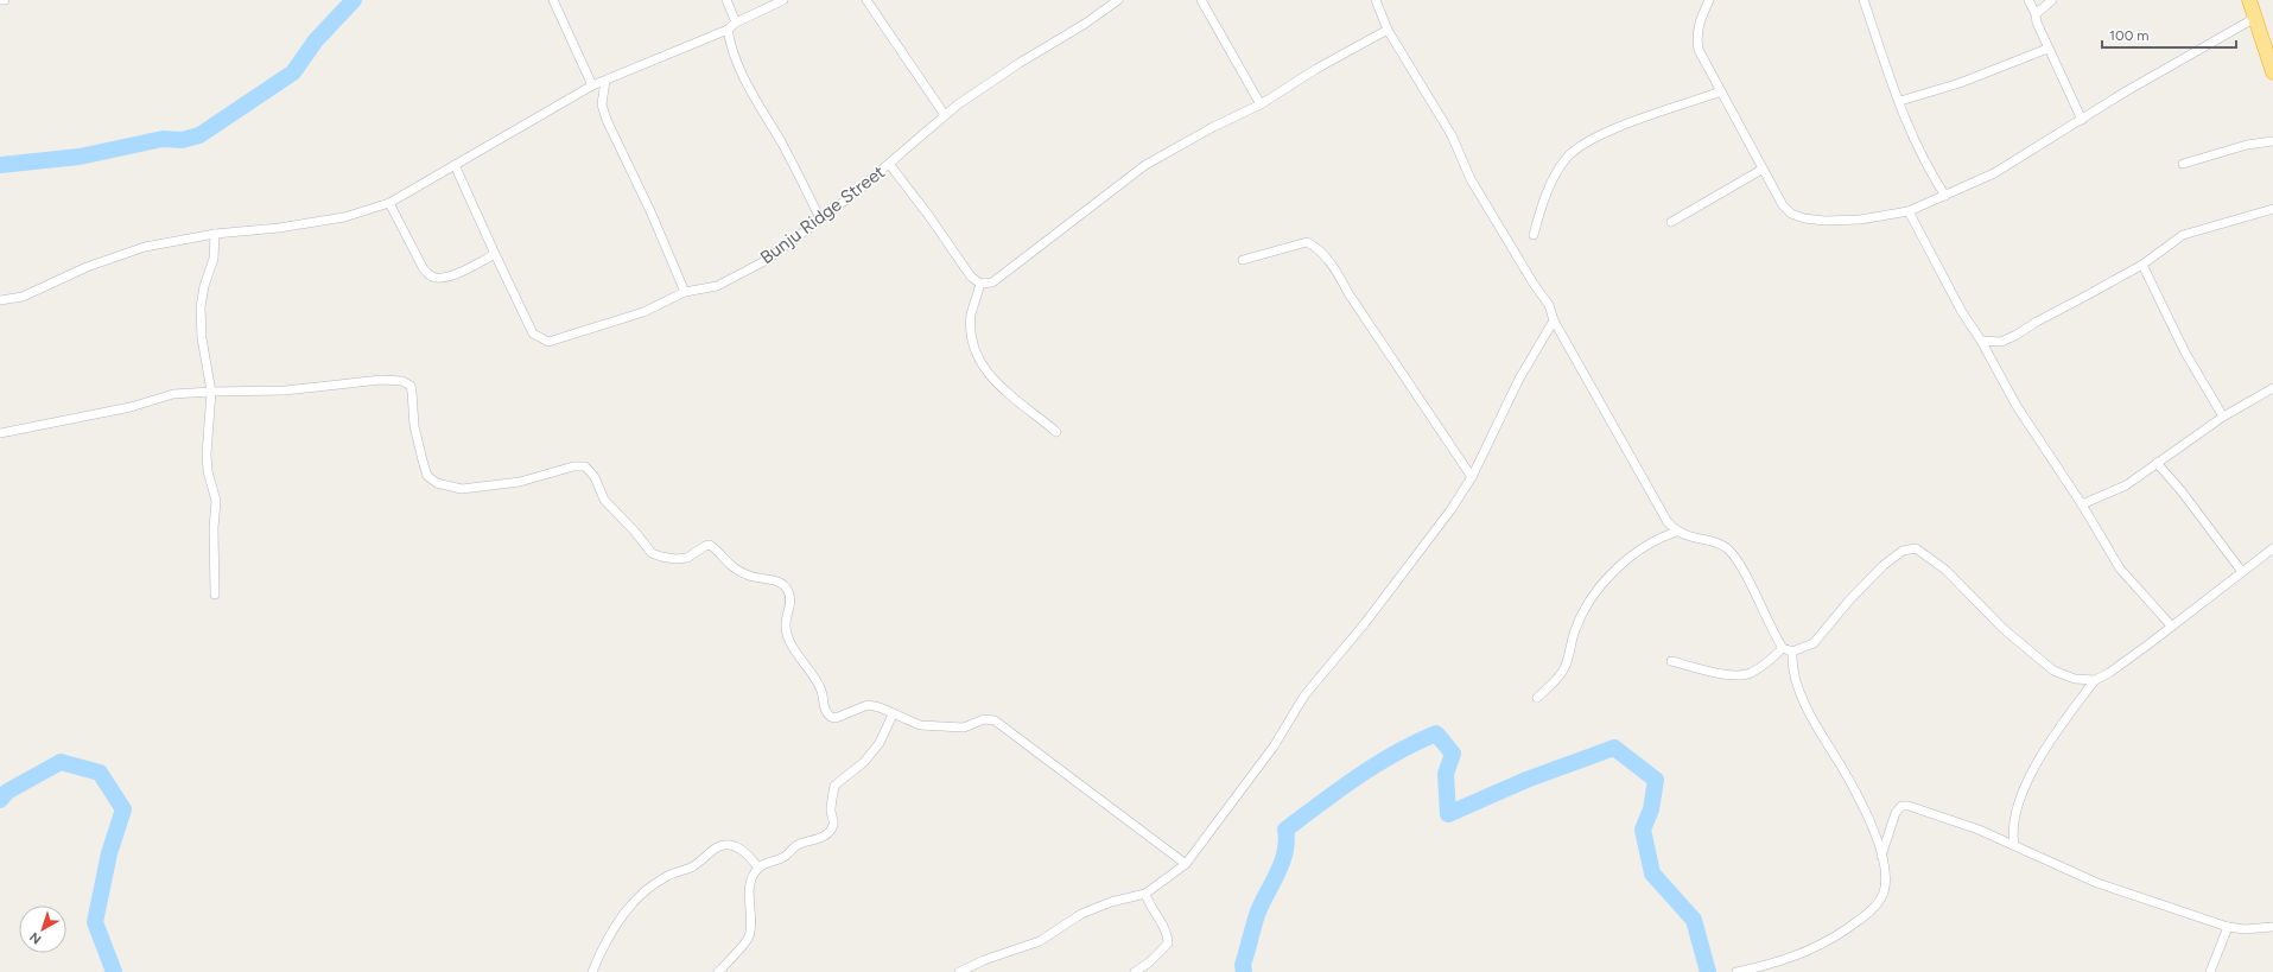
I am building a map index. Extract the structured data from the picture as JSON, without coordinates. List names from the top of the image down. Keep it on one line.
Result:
{"streets":{"street":["Bunju Ridge Street"]},"scale_bar":"100 m","north":"bottom left"}
